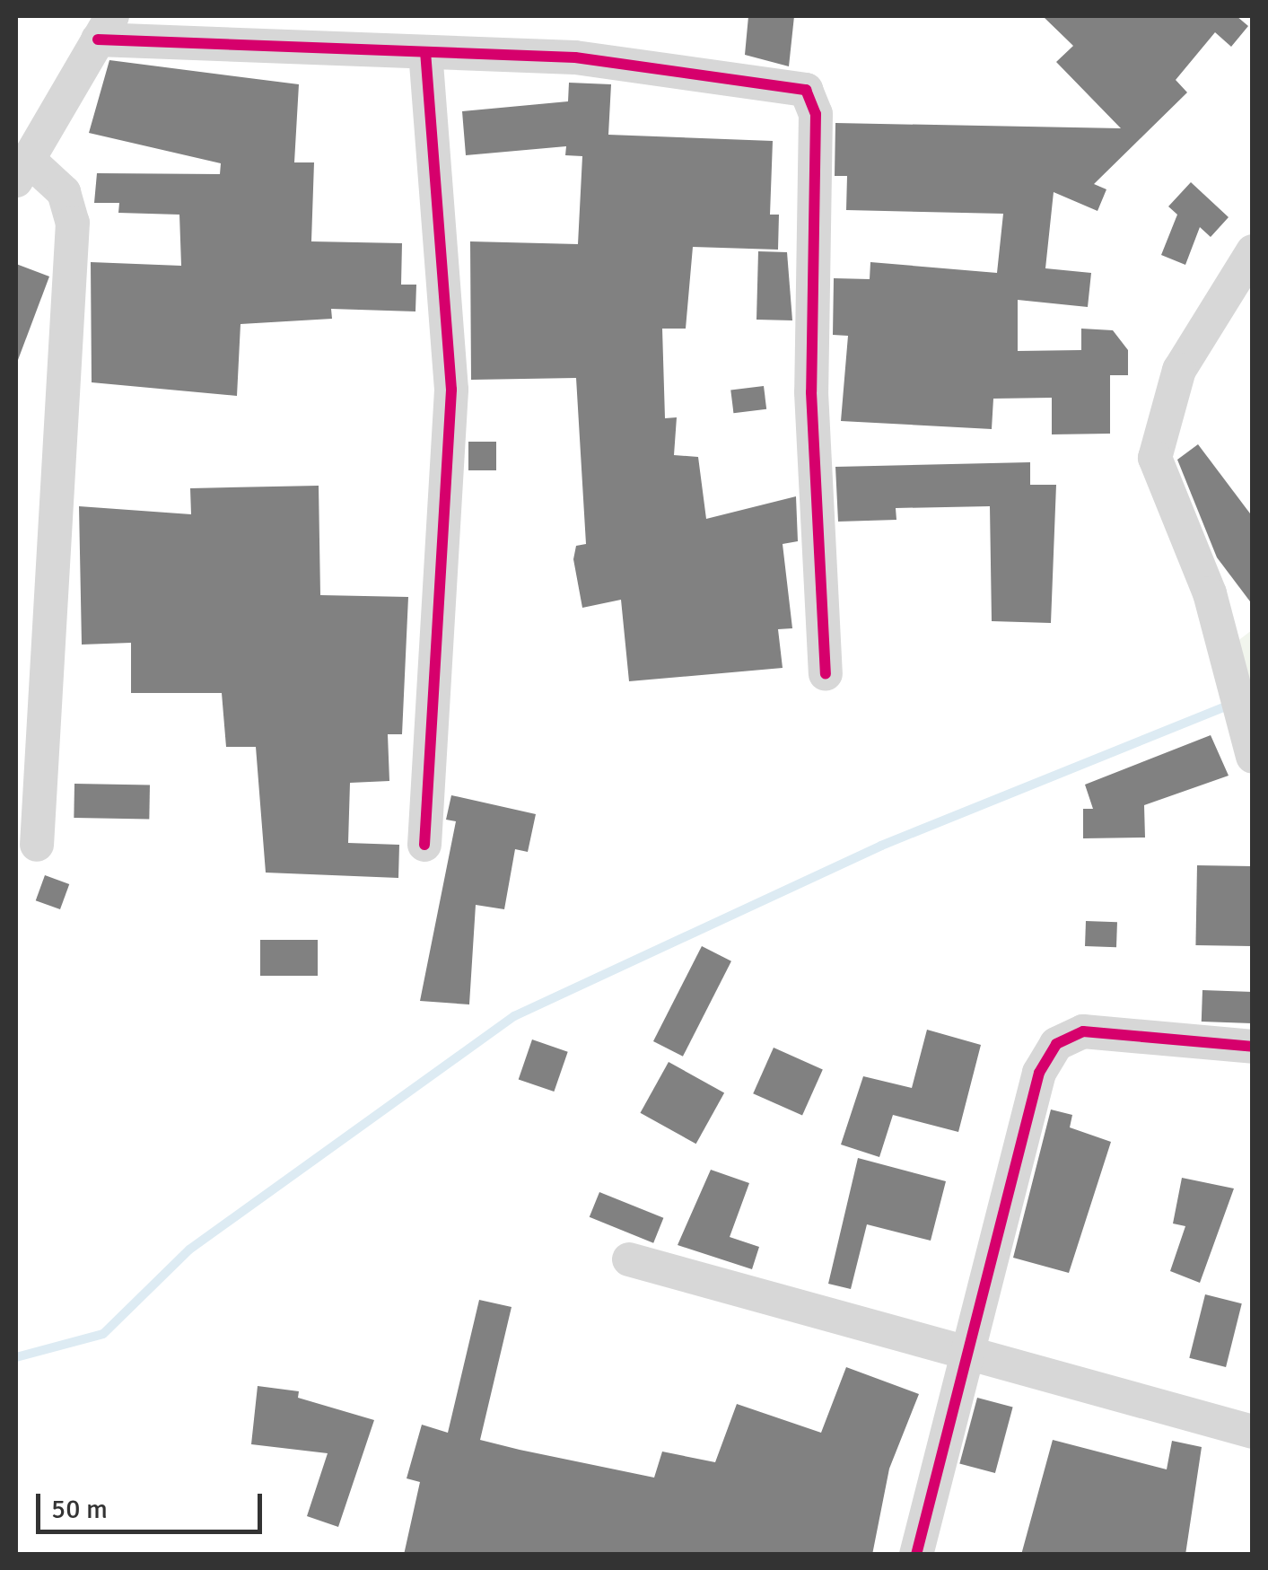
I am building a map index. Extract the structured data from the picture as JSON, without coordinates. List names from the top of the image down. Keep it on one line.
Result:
{"scale_bar":"50 m"}
